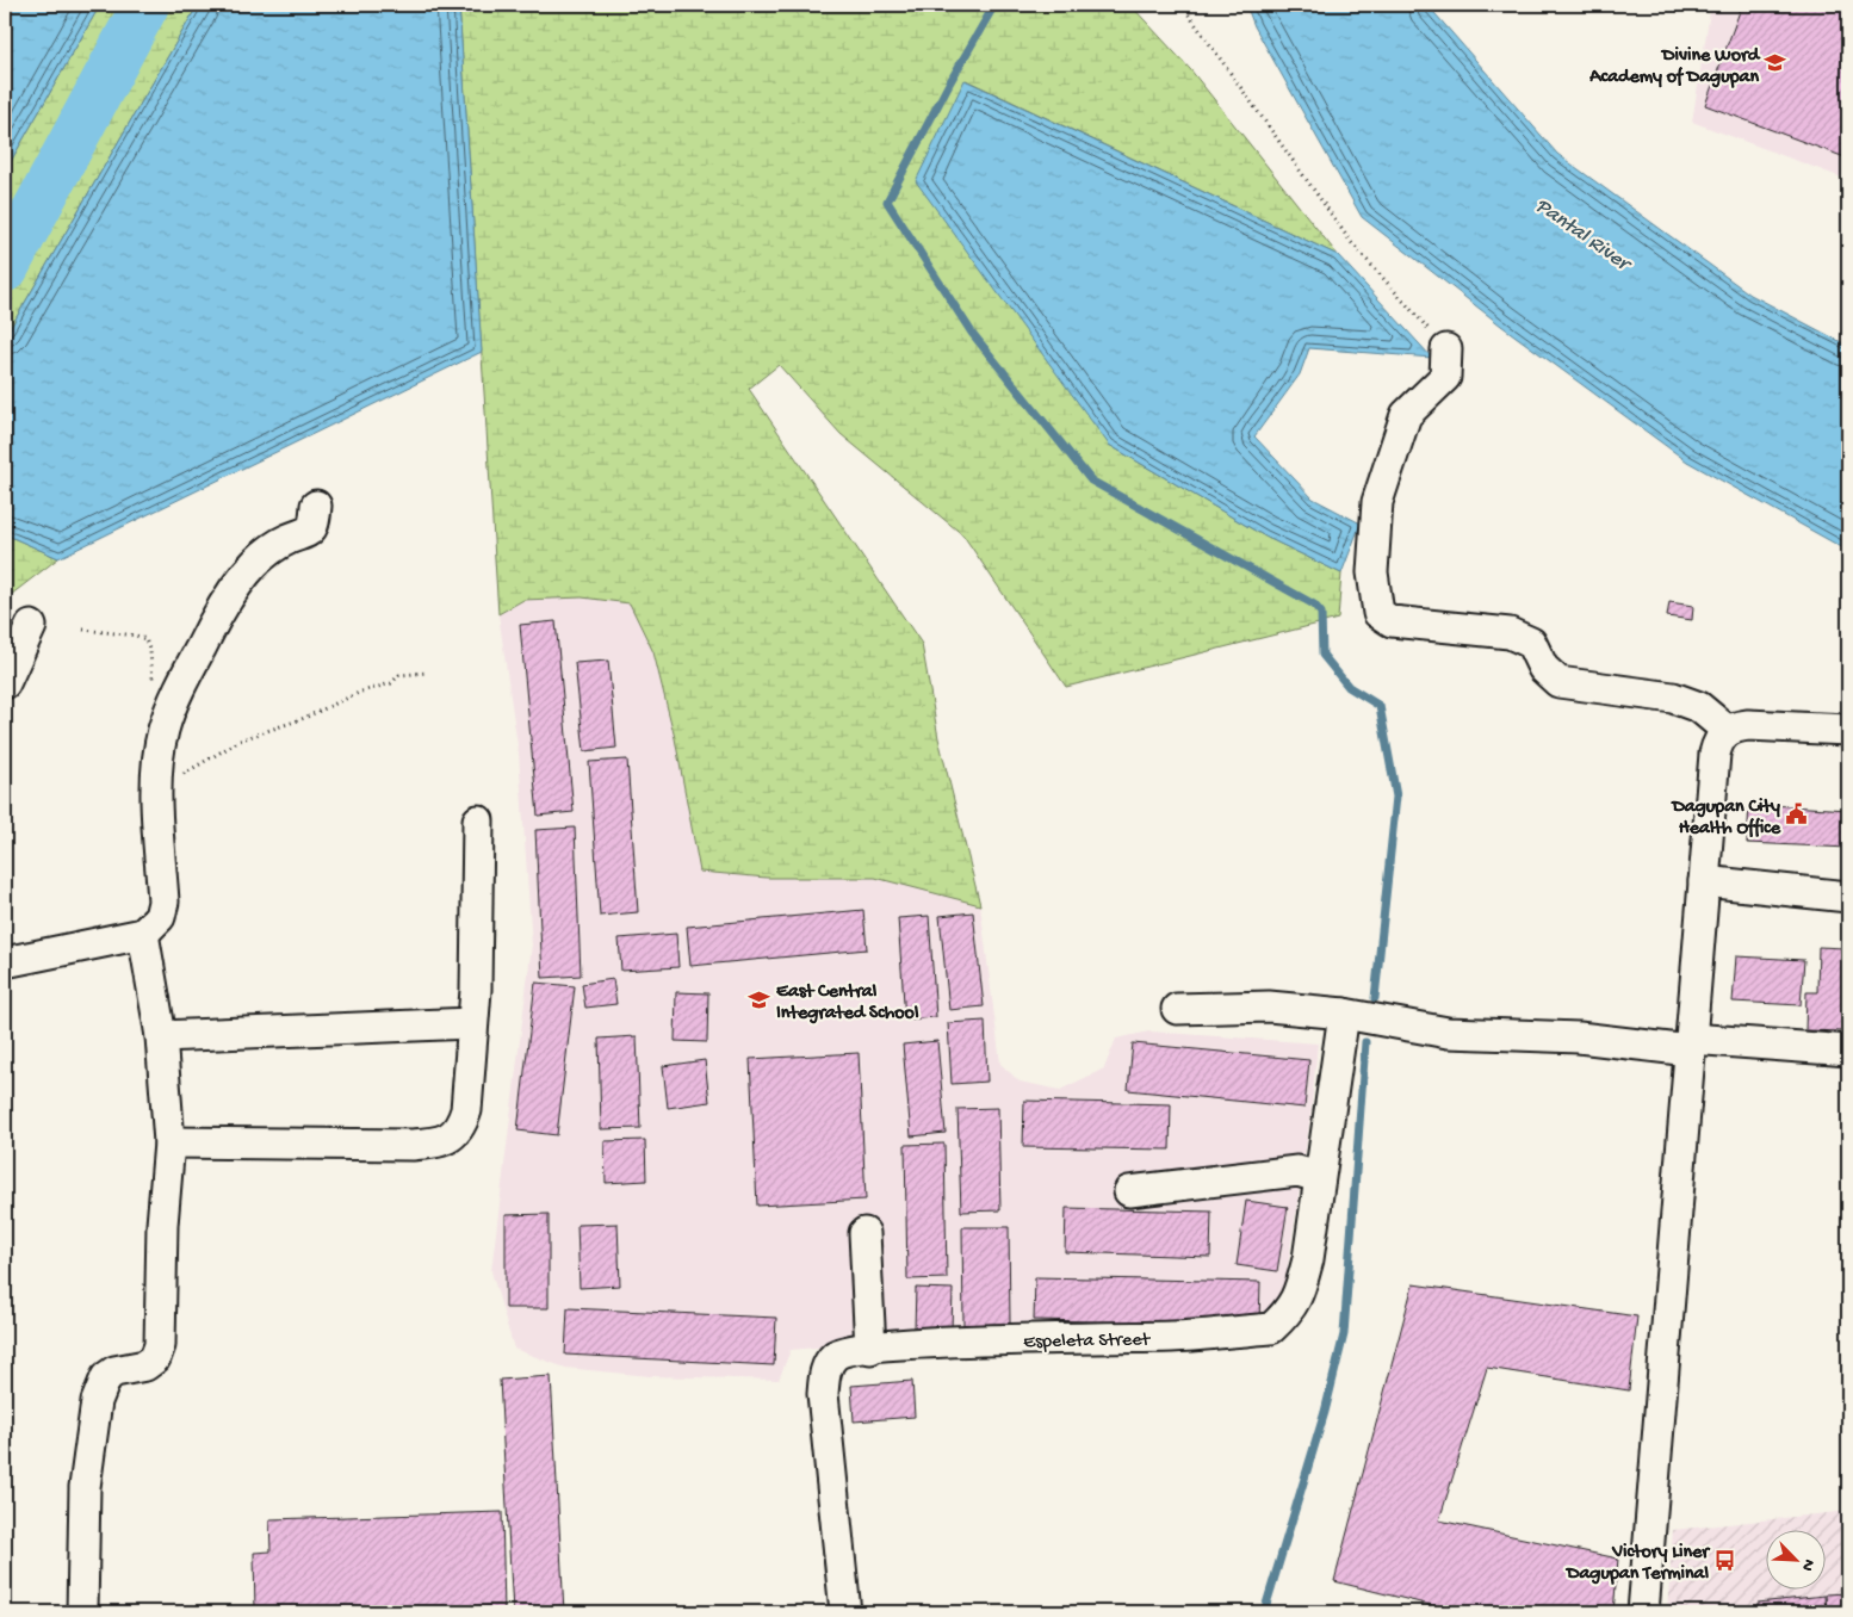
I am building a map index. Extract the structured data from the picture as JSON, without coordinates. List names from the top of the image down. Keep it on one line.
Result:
{"streets":{"street":["Espeleta Street"]},"water":["Pantal River"],"places":{"school or university":["Divine Word Academy of Dagupan","East Central Integrated School"],"public building":["Dagupan City Health Office"],"bus stop":["Victory Liner Dagupan Terminal"]},"north":"bottom right"}
